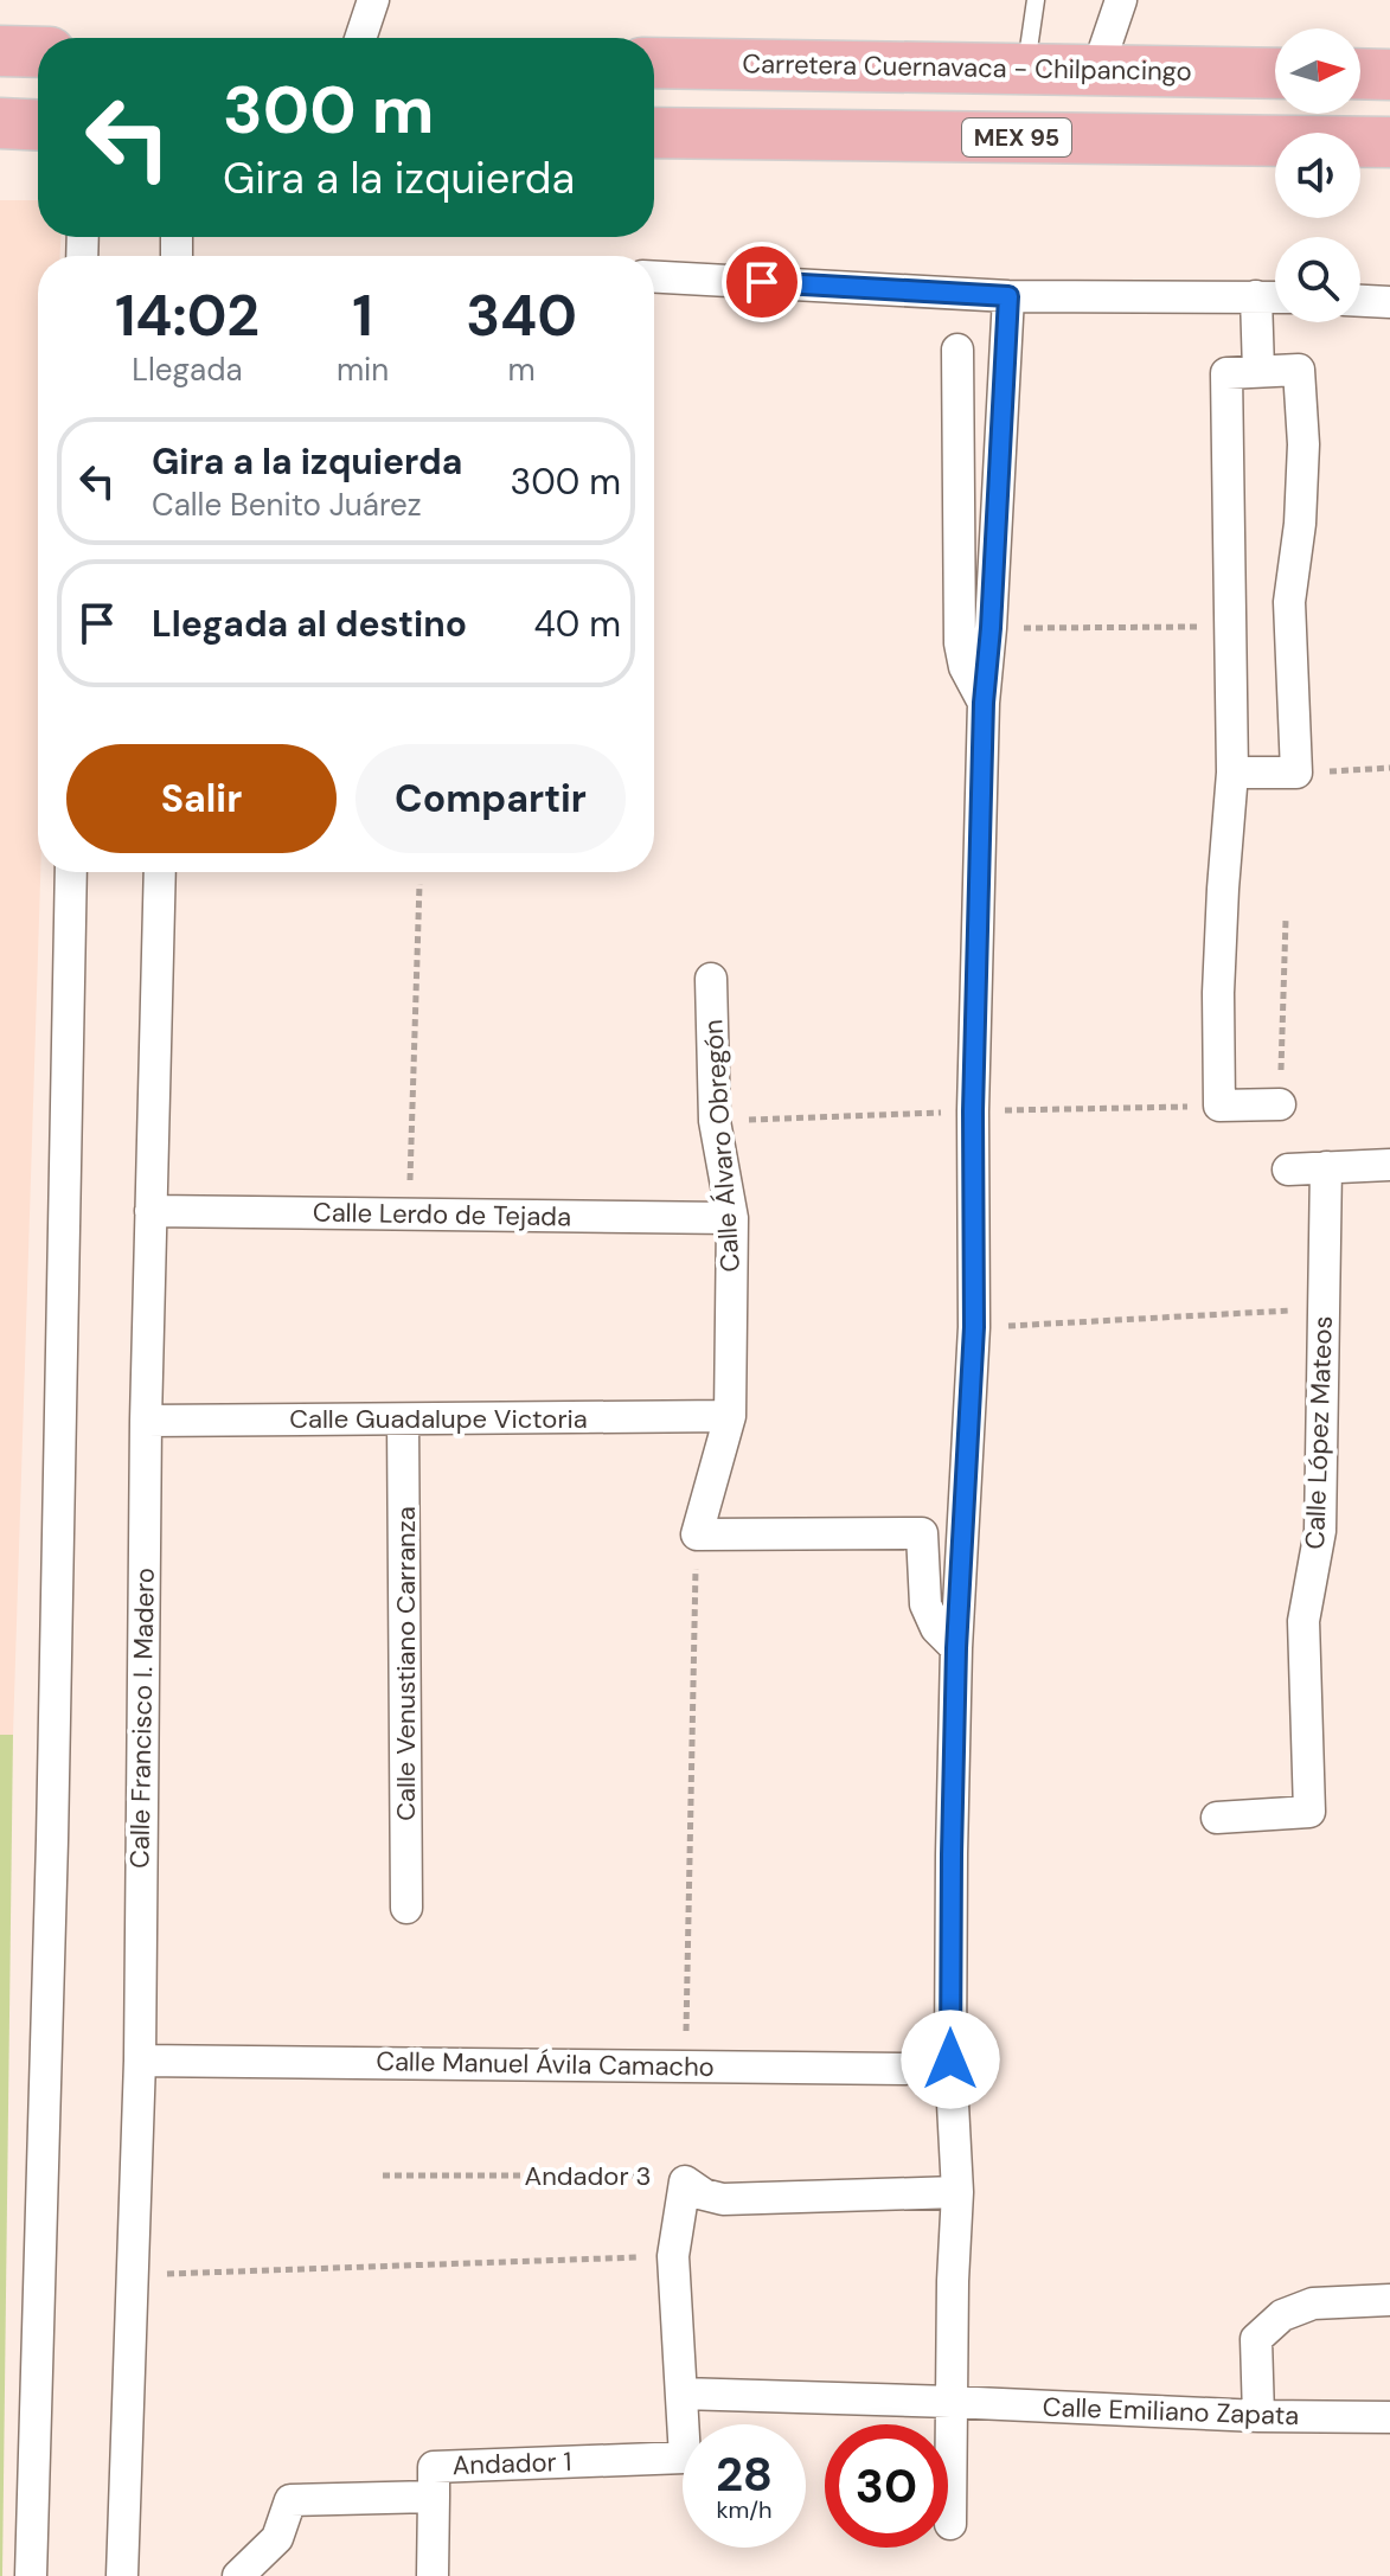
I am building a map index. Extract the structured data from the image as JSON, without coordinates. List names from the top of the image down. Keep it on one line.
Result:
{"streets":{"main road":["Carretera Cuernavaca - Chilpancingo","MEX 95"],"street":["Calle Álvaro Obregón","Calle Lerdo de Tejada","Calle Guadalupe Victoria","Calle López Mateos","Calle Venustiano Carranza","Calle Francisco I. Madero","Calle Manuel Ávila Camacho","Andador 3","Calle Emiliano Zapata","Andador 1"]},"crossings":[["Calle Álvaro Obregón","Calle Lerdo de Tejada"],["Calle Álvaro Obregón","Calle Guadalupe Victoria"],["Calle Lerdo de Tejada","Calle Francisco I. Madero"],["Calle Guadalupe Victoria","Calle Venustiano Carranza"],["Calle Guadalupe Victoria","Calle Francisco I. Madero"],["Calle Francisco I. Madero","Calle Manuel Ávila Camacho"]],"north":"right","page":{"turn":["300 m","Gira a la izquierda"],"eta":["14:02","Llegada","1","min","340","m"],"list":[{"name":"Gira a la izquierda","note":"Calle Benito Juárez","value":"300 m"},{"name":"Llegada al destino","value":"40 m"}],"buttons":["Salir","Compartir"],"speed":"28 km/h","limit":"30"}}
